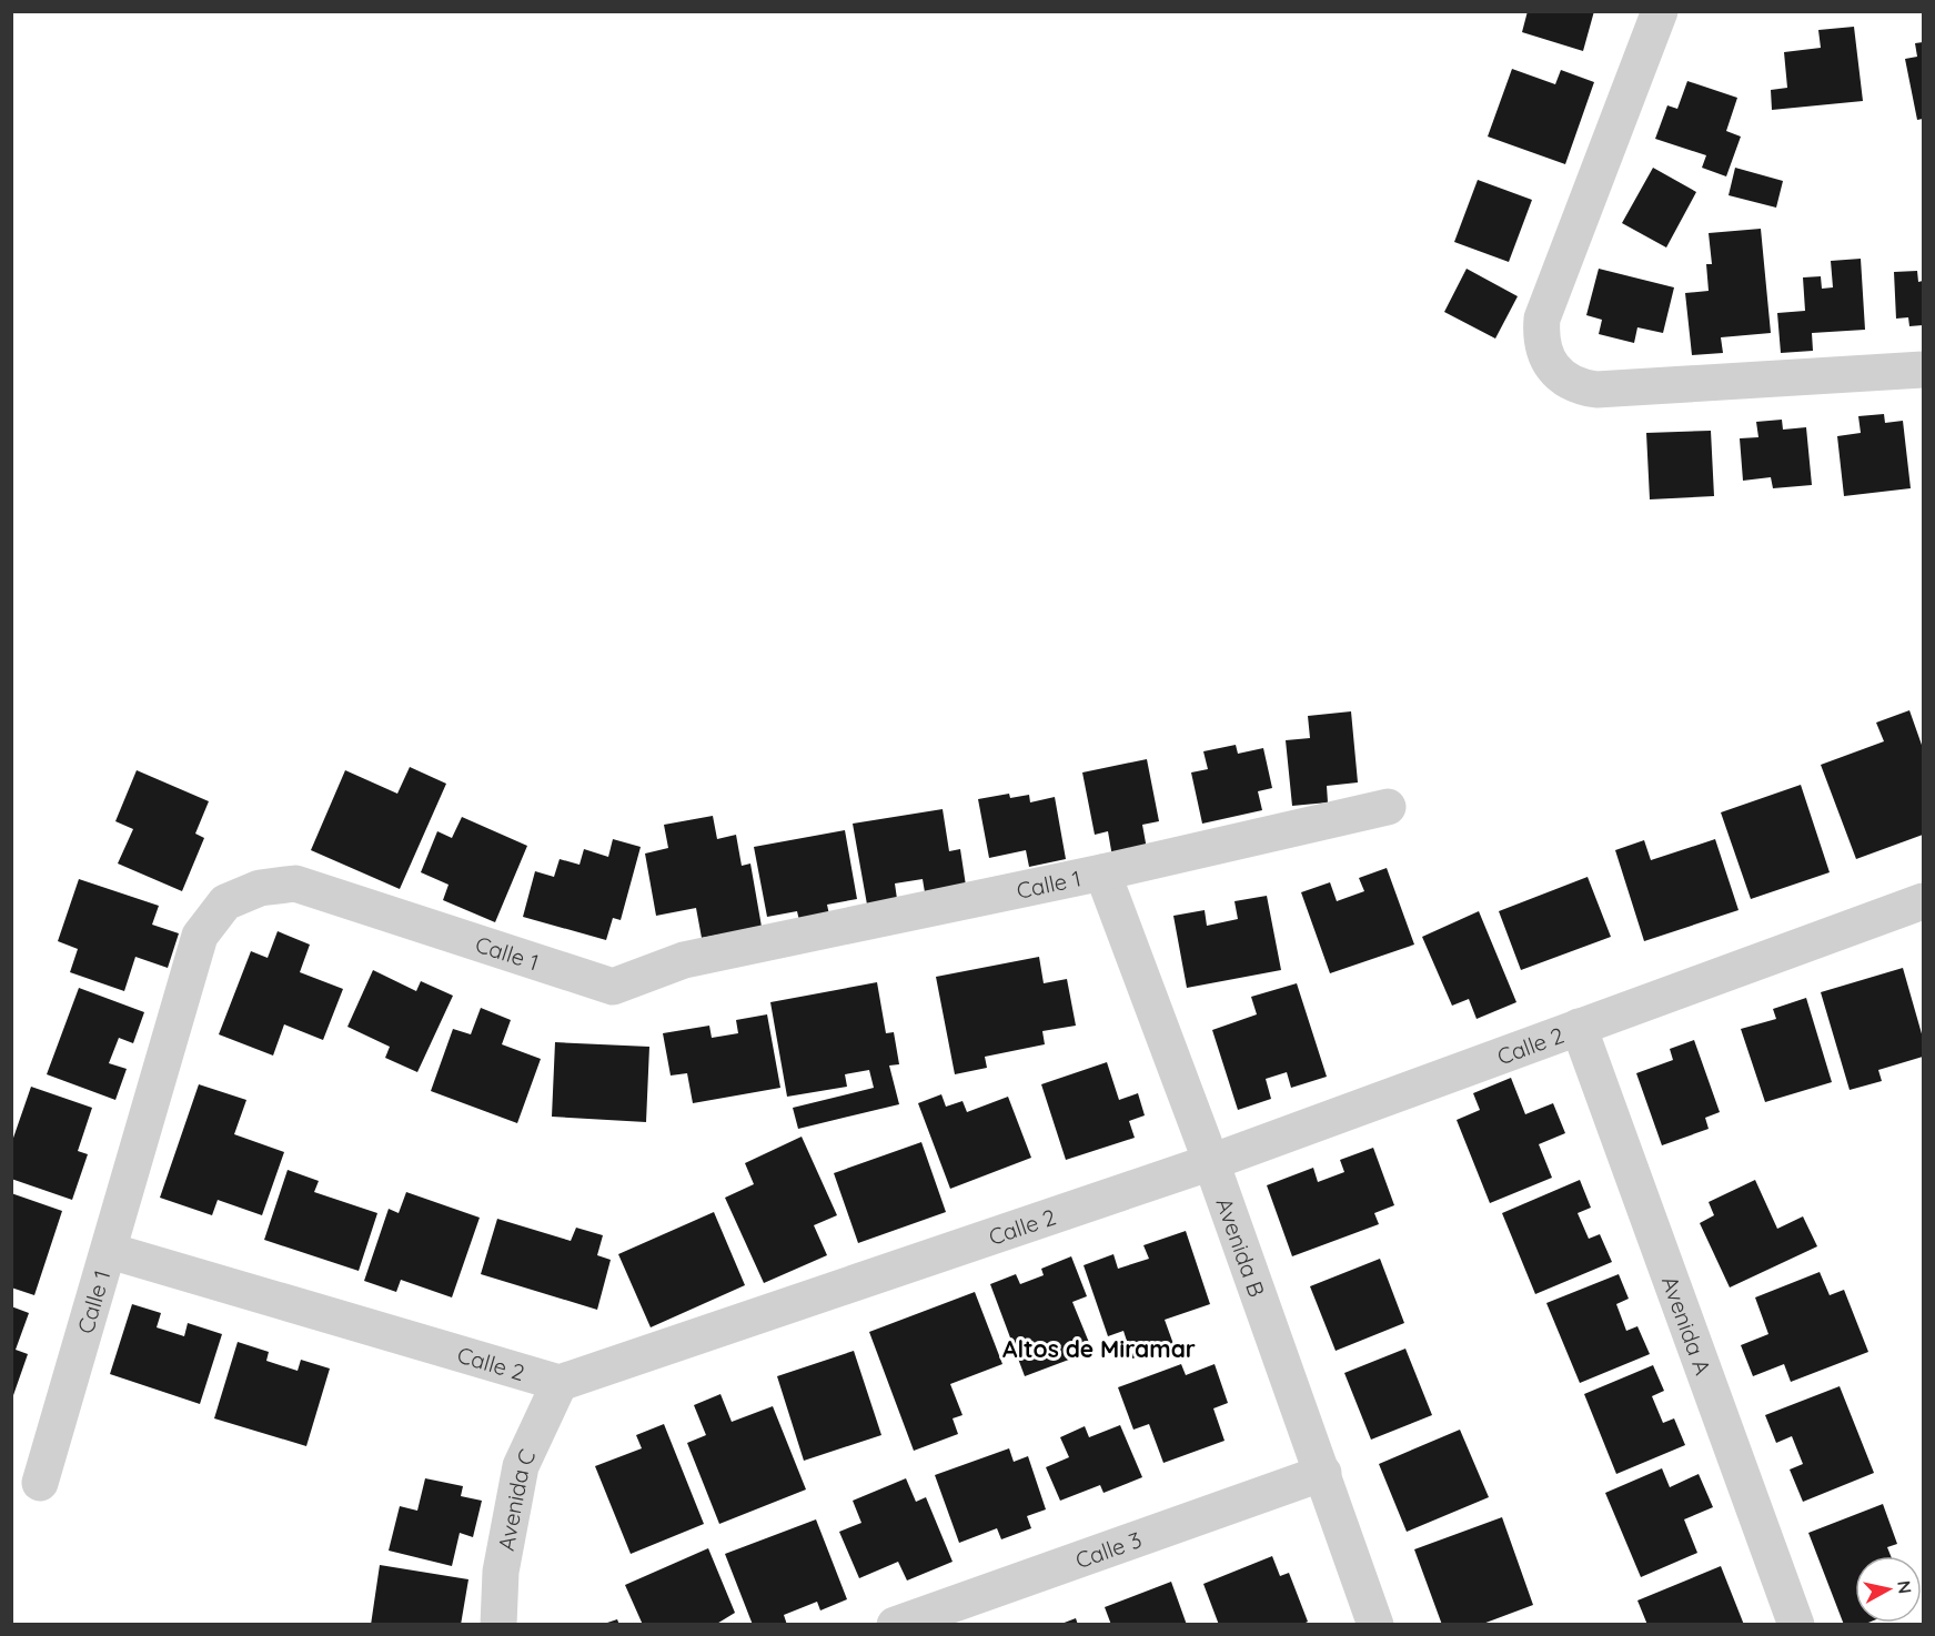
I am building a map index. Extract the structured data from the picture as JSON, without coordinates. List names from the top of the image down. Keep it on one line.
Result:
{"streets":{"street":["Calle 1","Calle 2","Avenida B","Avenida A","Avenida C","Calle 3"]},"crossings":[["Calle 1","Calle 2"],["Calle 1","Avenida B"],["Calle 2","Avenida B"],["Calle 2","Avenida A"],["Calle 2","Avenida C"],["Avenida B","Calle 3"]],"districts":["Altos de Miramar"],"north":"right"}
